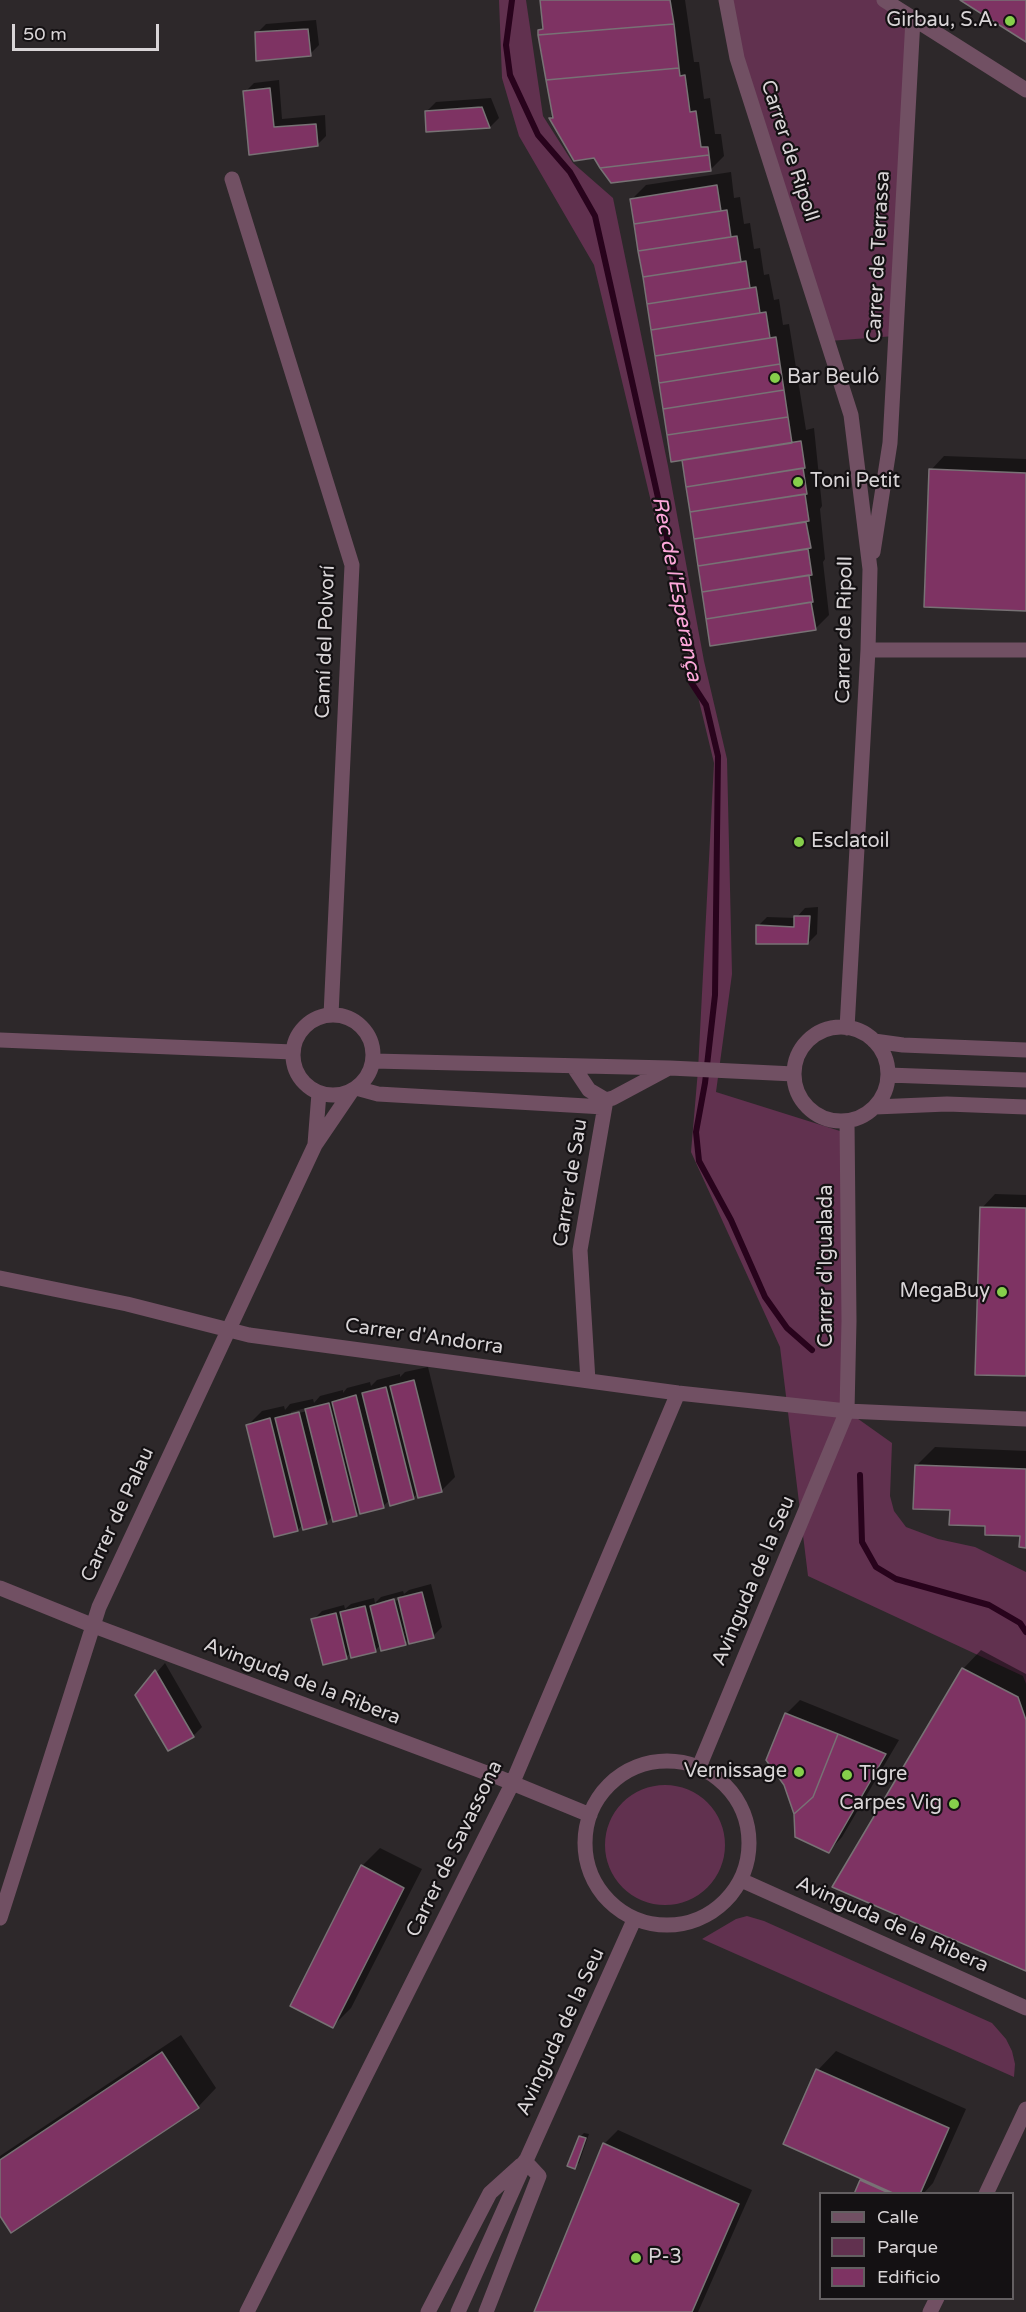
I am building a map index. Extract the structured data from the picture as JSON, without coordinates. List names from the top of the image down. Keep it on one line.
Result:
{"streets":{"street":["Carrer de Ripoll","Carrer de Terrassa","Camí del Polvorí","Carrer de Sau","Carrer d'Igualada","Carrer d'Andorra","Carrer de Palau","Avinguda de la Seu","Avinguda de la Ribera","Carrer de Savassona"]},"crossings":[["Carrer de Ripoll","Carrer de Terrassa"],["Carrer de Ripoll","Carrer d'Igualada"],["Camí del Polvorí","Carrer de Palau"],["Carrer de Sau","Carrer d'Andorra"],["Carrer d'Igualada","Carrer d'Andorra"],["Carrer d'Igualada","Avinguda de la Seu"],["Carrer d'Andorra","Carrer de Palau"],["Carrer d'Andorra","Avinguda de la Seu"],["Carrer d'Andorra","Carrer de Savassona"],["Carrer de Palau","Avinguda de la Ribera"],["Avinguda de la Seu","Avinguda de la Ribera"],["Avinguda de la Ribera","Carrer de Savassona"]],"water":["Rec de l'Esperança"],"places":["Girbau, S.A.","Bar Beuló","Toni Petit","Esclatoil","MegaBuy","Vernissage","Tigre","Carpes Vig","P-3"],"legend":["Calle","Parque","Edificio"],"scale_bar":"50 m"}
